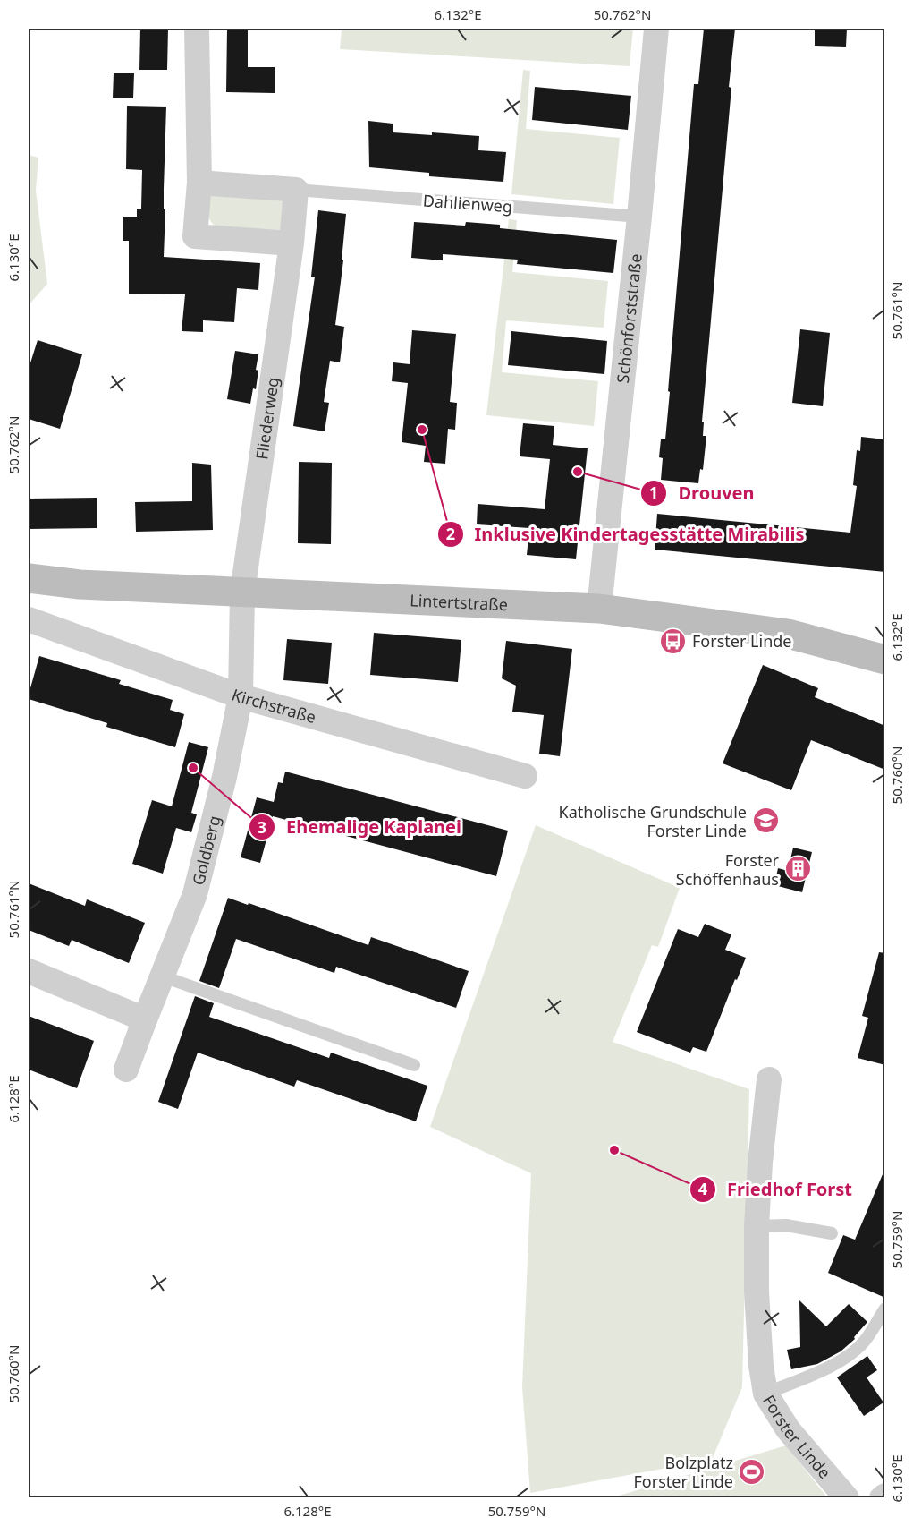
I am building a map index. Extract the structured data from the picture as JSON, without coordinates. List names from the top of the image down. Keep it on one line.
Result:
{"streets":{"main road":["Lintertstraße"],"street":["Schönforststraße","Fliederweg","Kirchstraße","Goldberg","Forster Linde"],"lane":["Dahlienweg"]},"crossings":[["Dahlienweg","Schönforststraße"],["Dahlienweg","Fliederweg"],["Schönforststraße","Lintertstraße"],["Fliederweg","Lintertstraße"],["Fliederweg","Goldberg"],["Lintertstraße","Goldberg"],["Kirchstraße","Goldberg"]],"places":{"other":["Inklusive Kindertagesstätte Mirabilis","Drouven","Ehemalige Kaplanei","Friedhof Forst"],"bus stop":["Forster Linde"],"school or university":["Katholische Grundschule Forster Linde"],"building":["Forster Schöffenhaus"],"sports":["Bolzplatz Forster Linde"]},"coordinates":["6.132°E","50.762°N","6.130°E","50.761°N","50.760°N","6.128°E","50.759°N"]}
